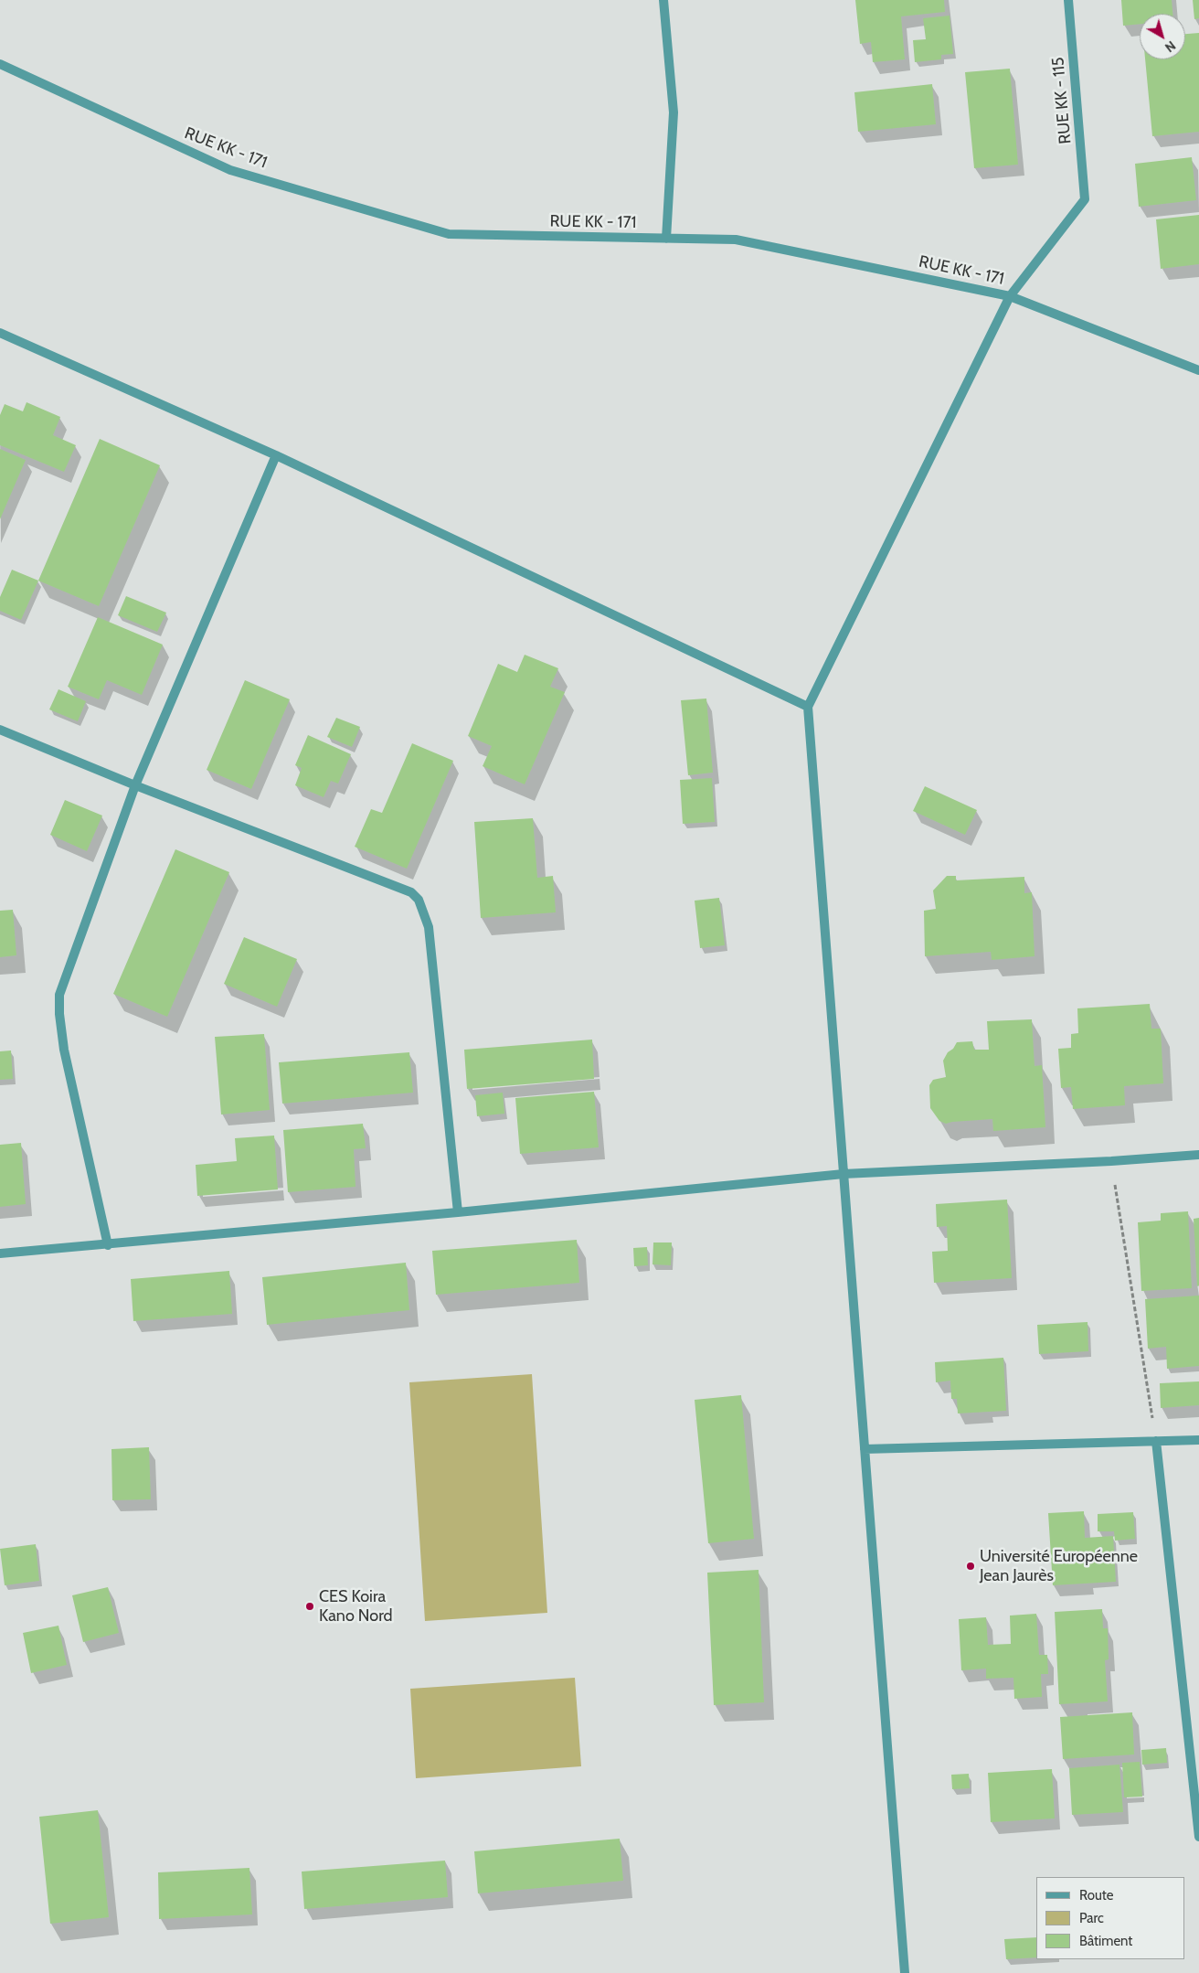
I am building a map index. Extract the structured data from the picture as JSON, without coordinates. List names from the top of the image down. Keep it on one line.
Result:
{"streets":{"street":["RUE KK - 115","RUE KK - 171"]},"crossings":[["RUE KK - 115","RUE KK - 171"]],"places":["Université Européenne Jean Jaurès","CES Koira Kano Nord"],"legend":["Route","Parc","Bâtiment"],"north":"bottom right"}
